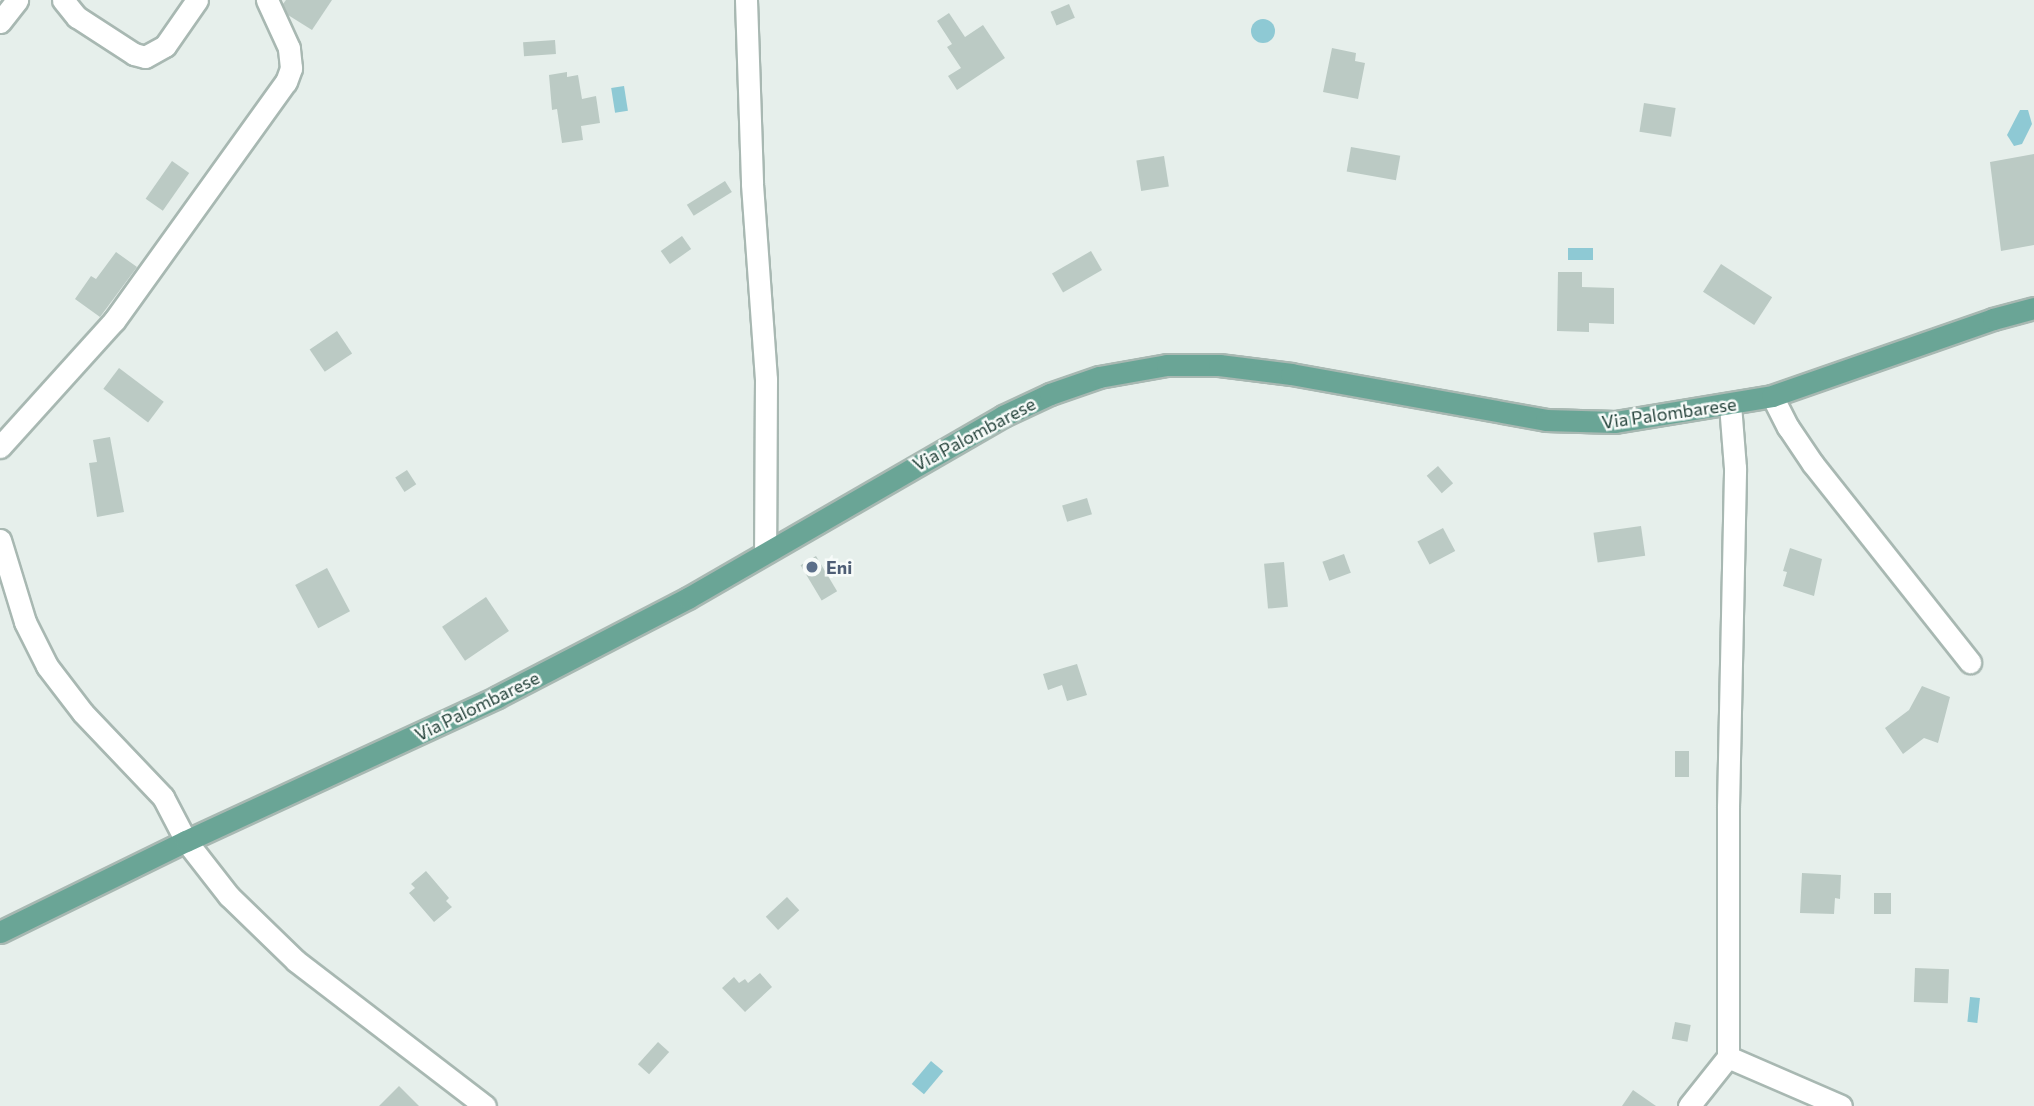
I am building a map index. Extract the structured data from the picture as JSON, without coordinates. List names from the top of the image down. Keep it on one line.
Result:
{"streets":{"main road":["Via Palombarese"]},"places":["Eni"]}
